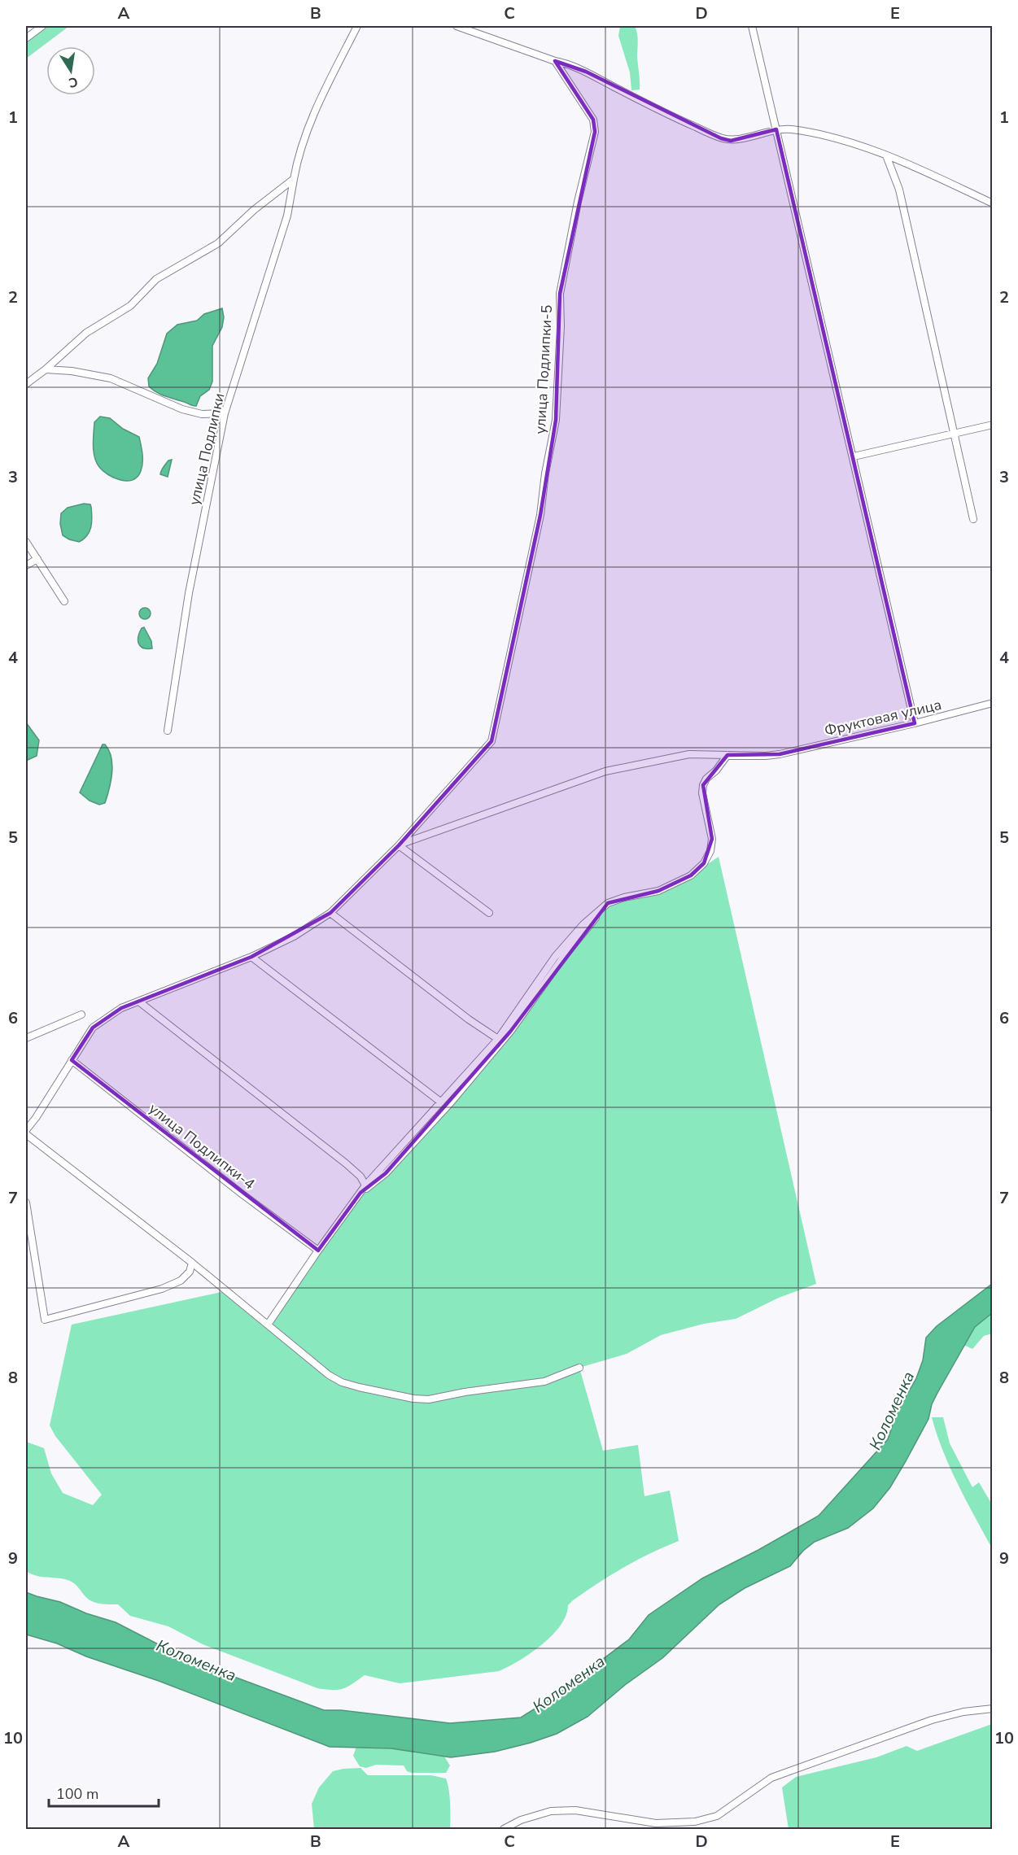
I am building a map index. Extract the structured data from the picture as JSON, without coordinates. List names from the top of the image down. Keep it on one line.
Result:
{"streets":{"street":["улица Подлипки-5","улица Подлипки","Фруктовая улица","улица Подлипки-4"]},"crossings":[["улица Подлипки-5","Фруктовая улица"]],"water":["Коломенка"],"scale_bar":"100 m","north":"bottom","grid":{"columns":["A","B","C","D","E"],"rows":["1","2","3","4","5","6","7","8","9","10"]}}
